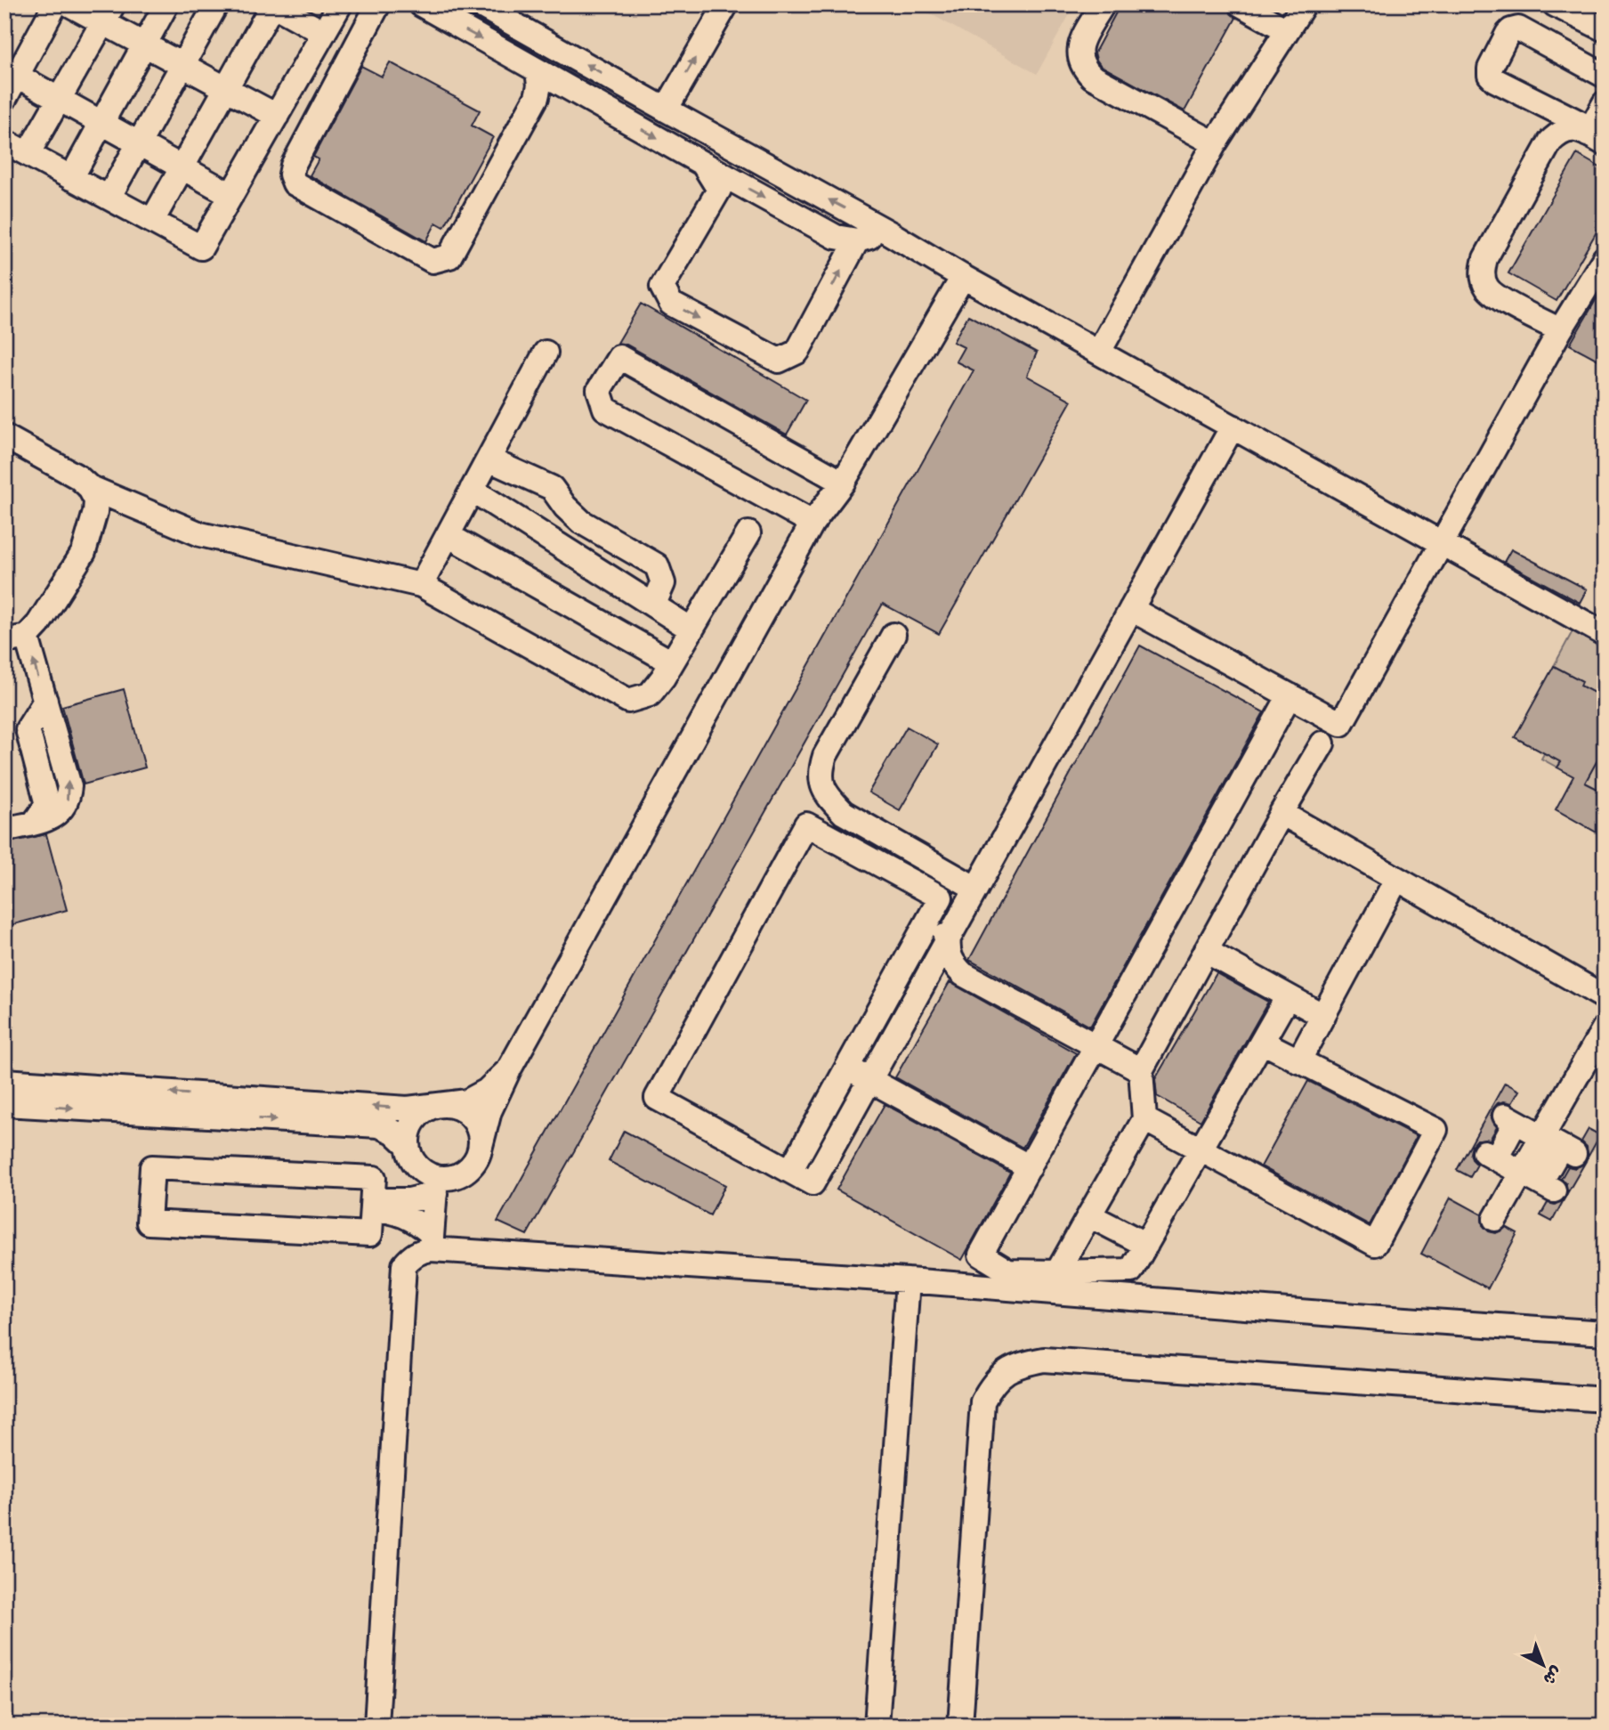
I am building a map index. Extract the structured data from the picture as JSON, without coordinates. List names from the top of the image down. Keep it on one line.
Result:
{"north":"bottom right"}
